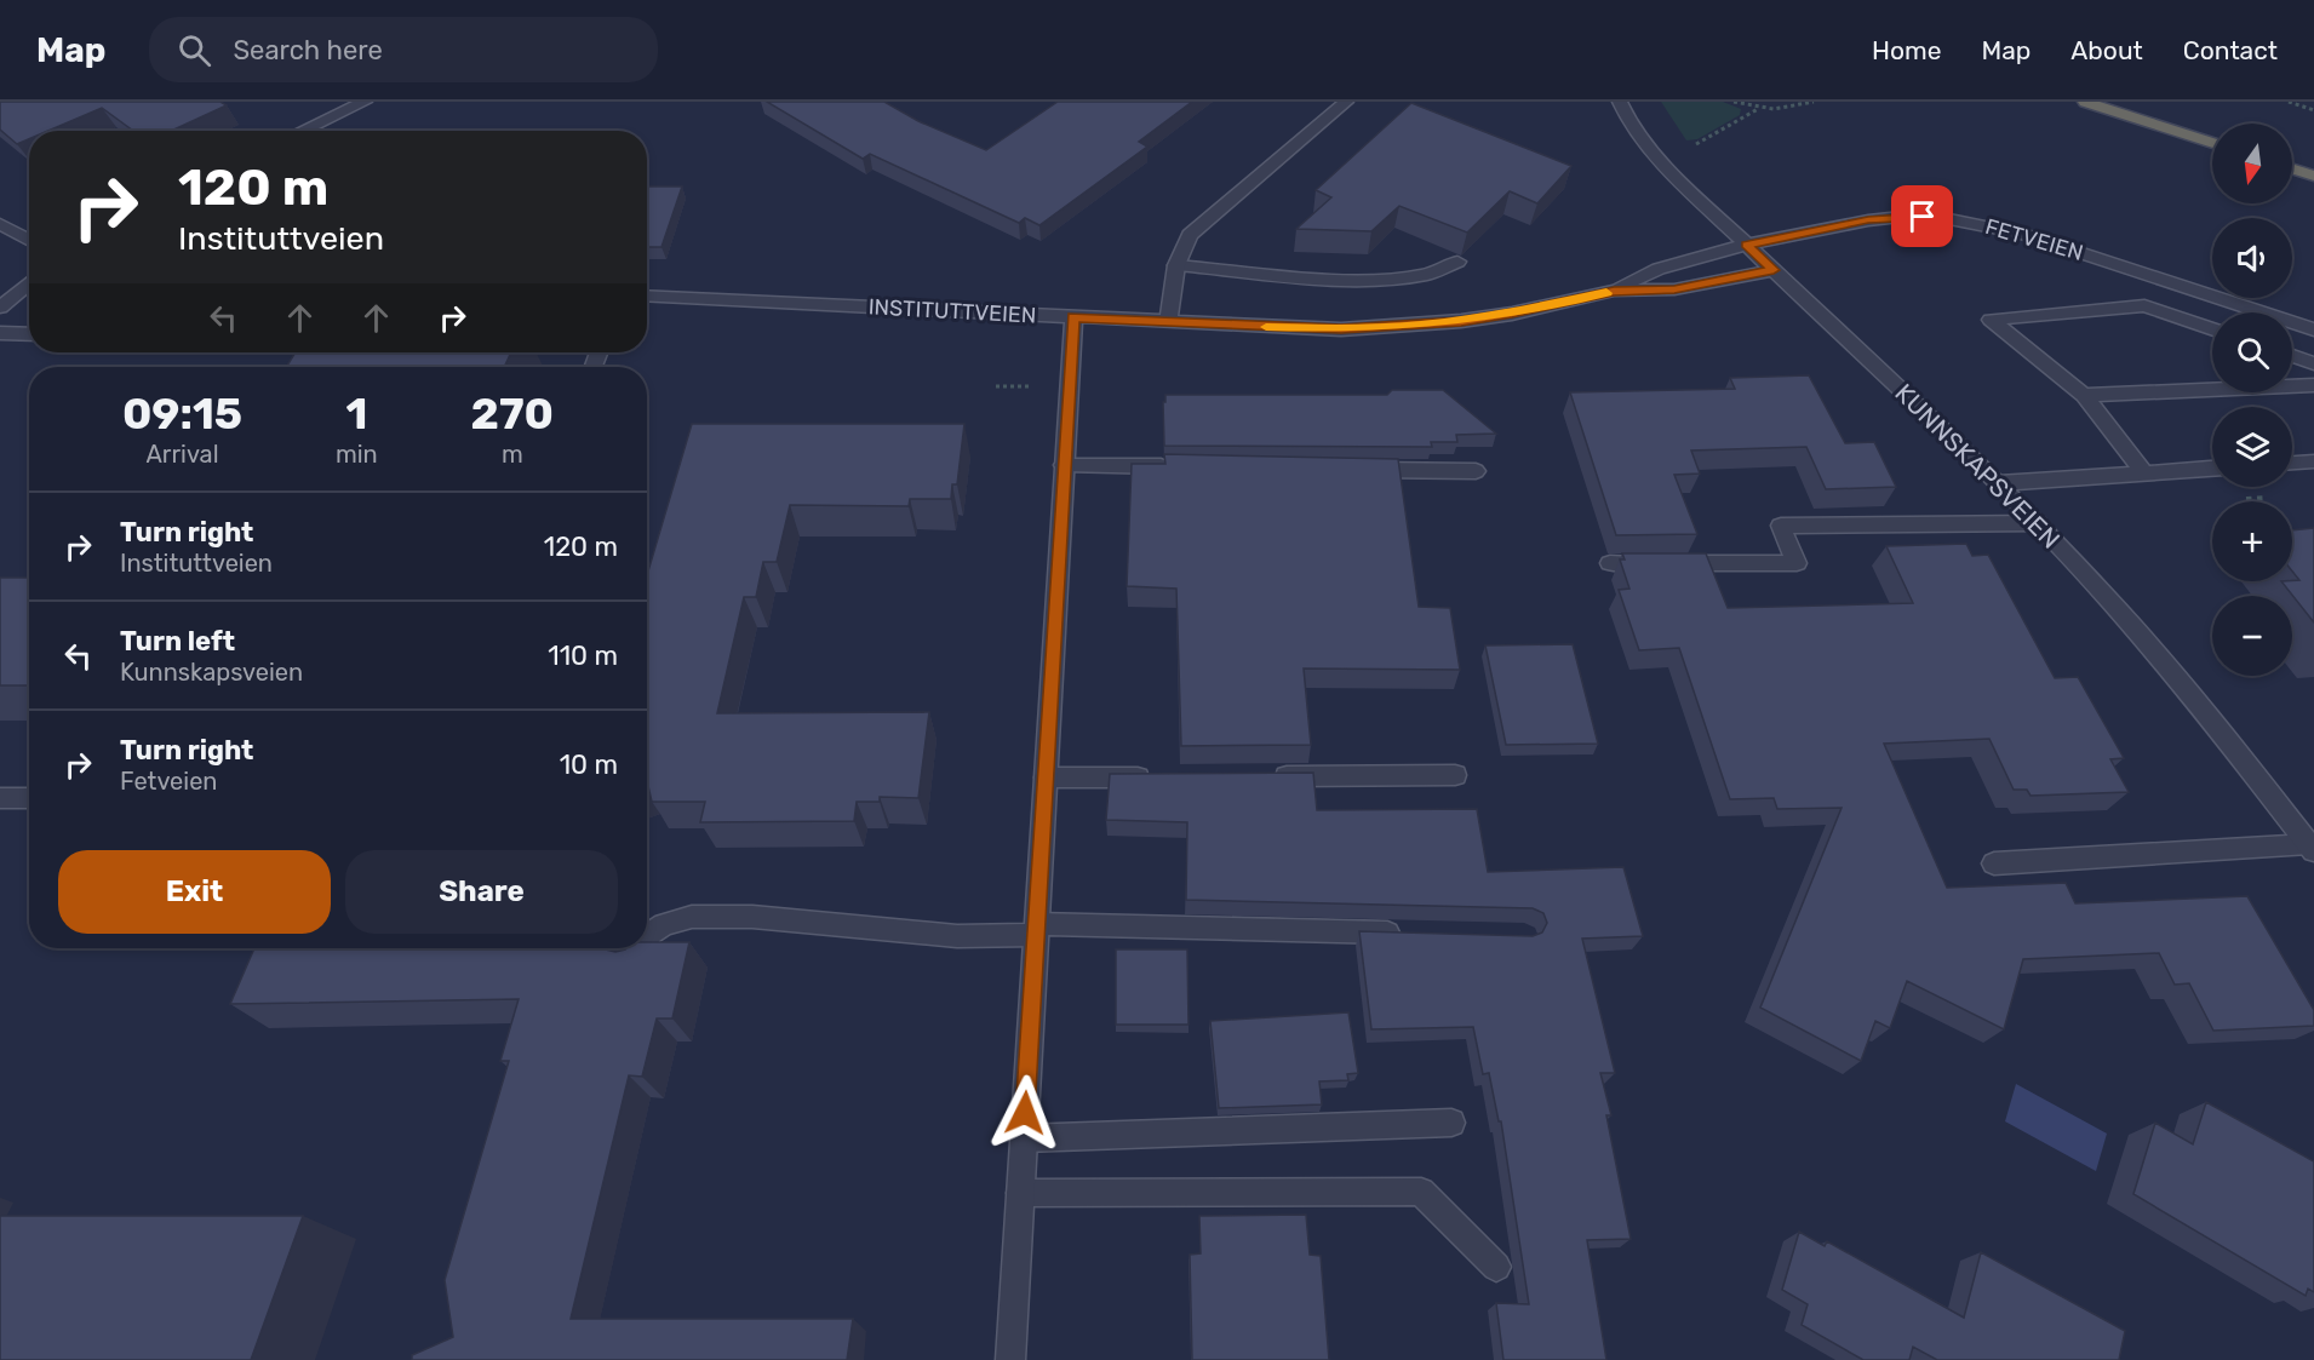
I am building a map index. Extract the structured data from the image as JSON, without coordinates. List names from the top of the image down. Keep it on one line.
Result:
{"streets":{"street":["FETVEIEN","INSTITUTTVEIEN","KUNNSKAPSVEIEN"]},"crossings":[["FETVEIEN","INSTITUTTVEIEN"],["FETVEIEN","KUNNSKAPSVEIEN"],["INSTITUTTVEIEN","KUNNSKAPSVEIEN"]],"north":"bottom","page":{"header":"Map","search":"Search here","nav":["Home","Map","About","Contact"],"map_buttons":["+","−"],"turn":["120 m","Instituttveien"],"eta":["09:15","Arrival","1","min","270","m"],"list":[{"name":"Turn right","note":"Instituttveien","value":"120 m"},{"name":"Turn left","note":"Kunnskapsveien","value":"110 m"},{"name":"Turn right","note":"Fetveien","value":"10 m"}],"buttons":["Exit","Share"]}}
